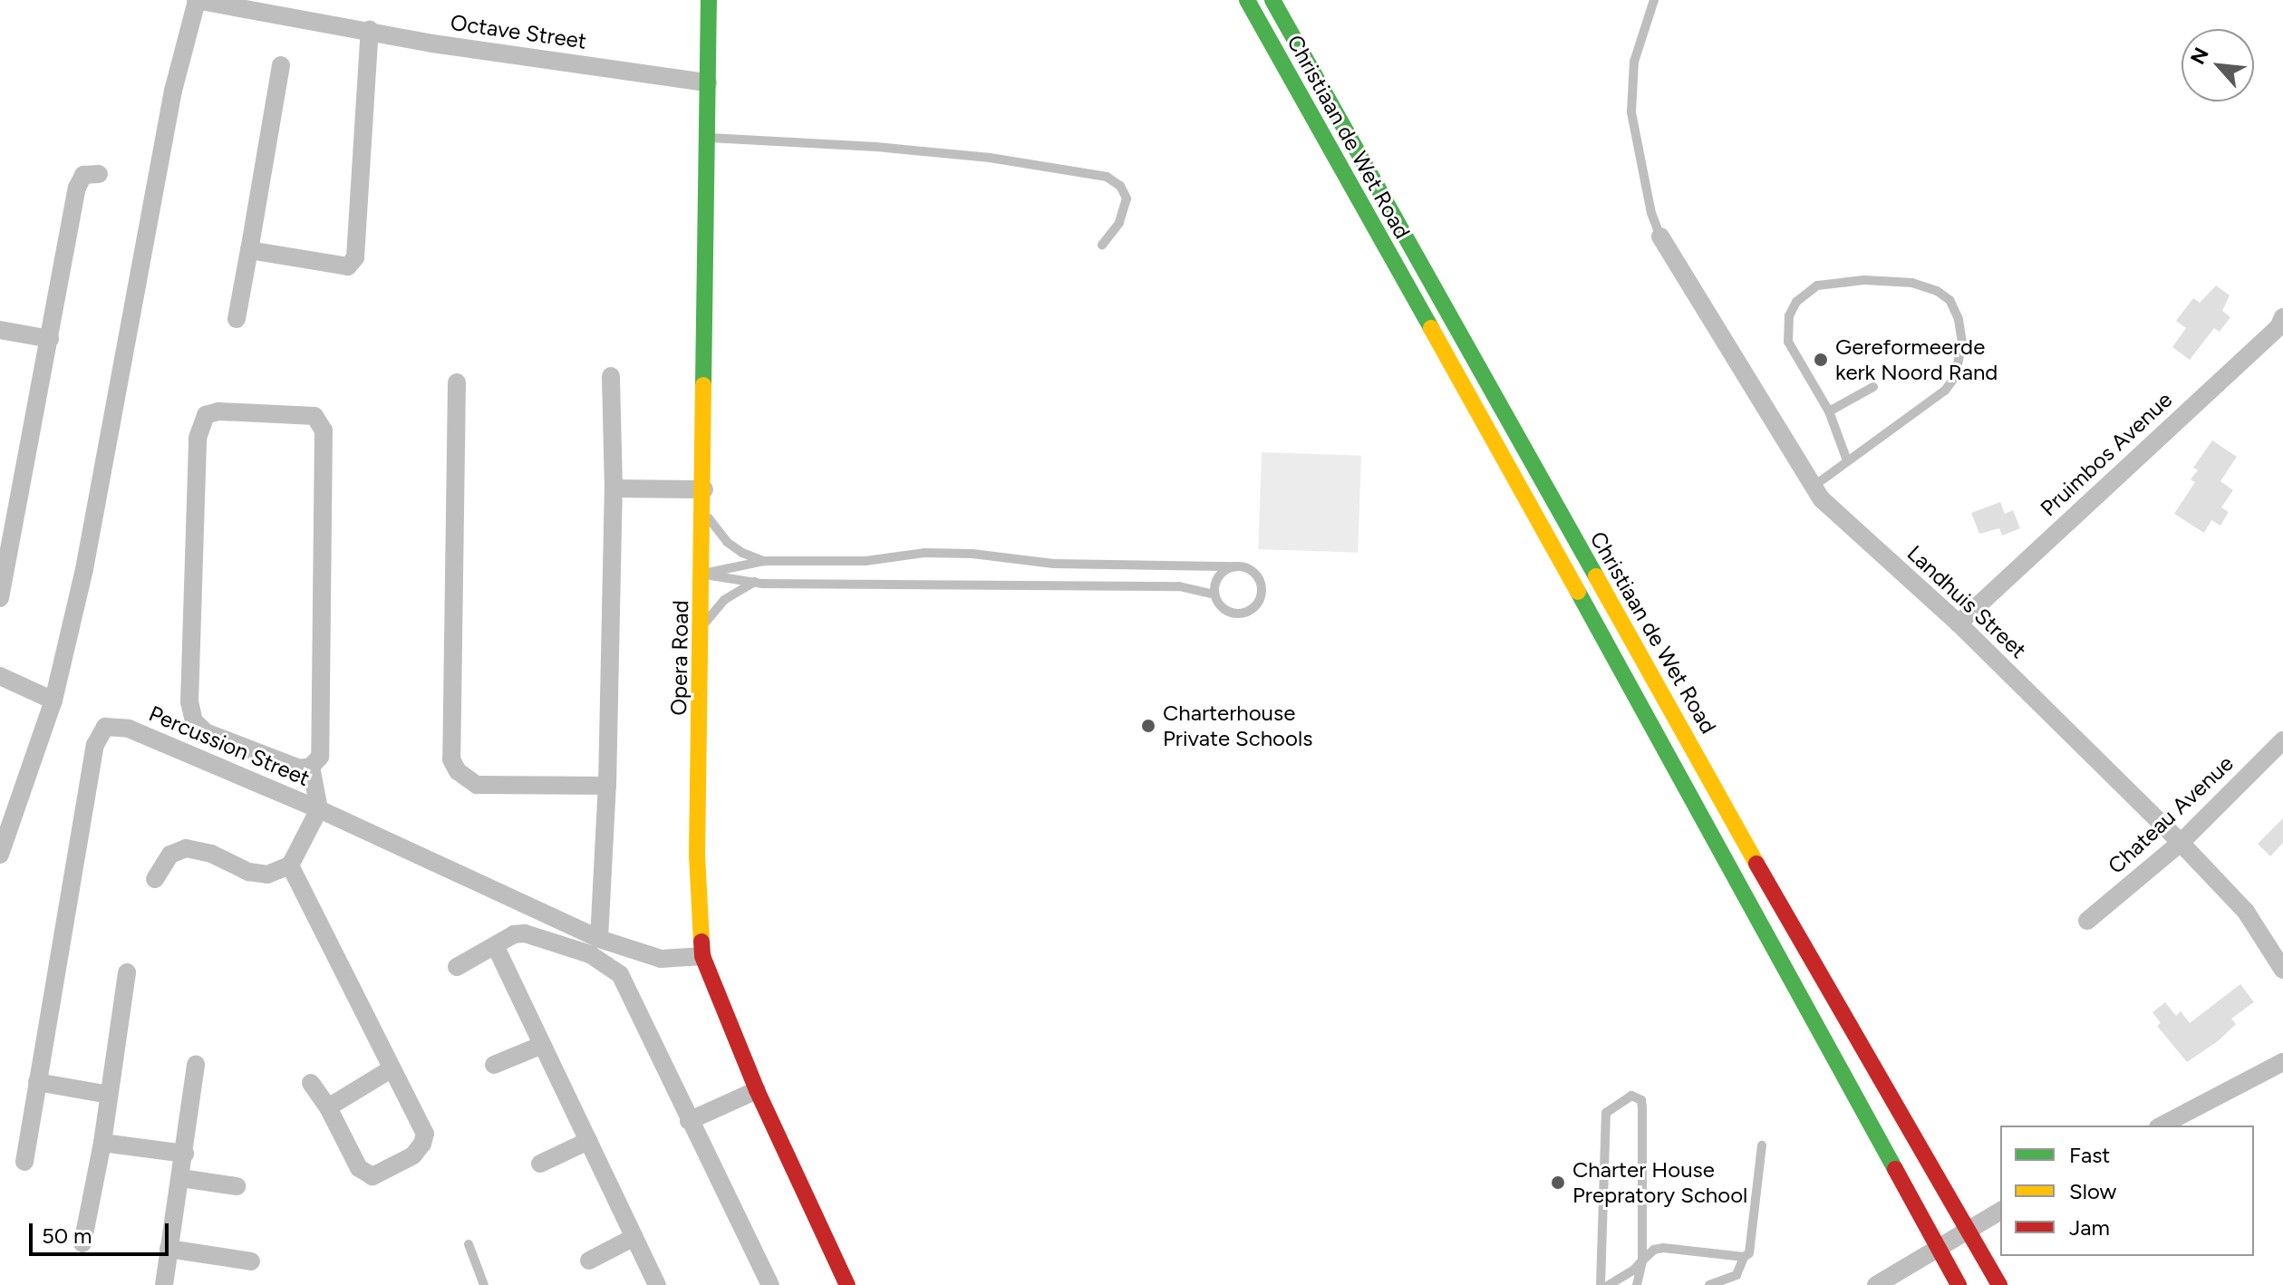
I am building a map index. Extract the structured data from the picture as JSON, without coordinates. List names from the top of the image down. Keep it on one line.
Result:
{"streets":{"main road":["Christiaan de Wet Road","Opera Road"],"street":["Octave Street","Pruimbos Avenue","Landhuis Street","Percussion Street","Chateau Avenue"]},"crossings":[["Octave Street","Opera Road"],["Pruimbos Avenue","Landhuis Street"],["Landhuis Street","Chateau Avenue"],["Opera Road","Percussion Street"]],"places":["Gereformeerde kerk Noord Rand","Charterhouse Private Schools","Charter House Prepratory School"],"legend":["Fast","Slow","Jam"],"scale_bar":"50 m","north":"top left"}
